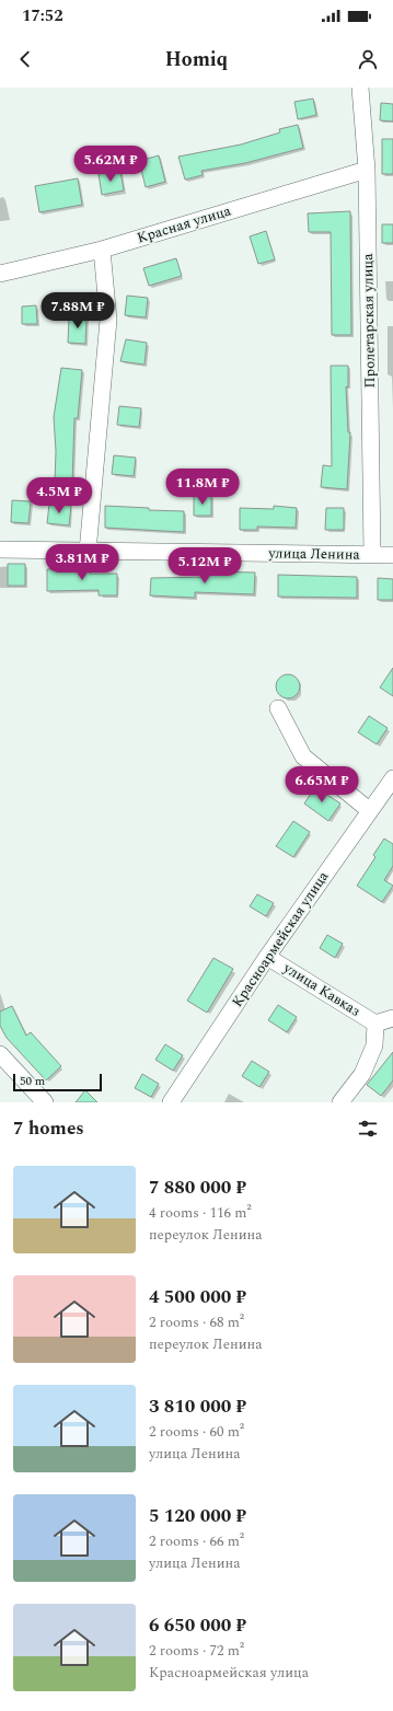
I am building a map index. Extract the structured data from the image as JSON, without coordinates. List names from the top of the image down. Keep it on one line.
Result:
{"streets":{"street":["Красная улица","Пролетарская улица","улица Ленина","Красноармейская улица","улица Кавказ"]},"crossings":[["Красная улица","Пролетарская улица"],["Пролетарская улица","улица Ленина"],["Красноармейская улица","улица Кавказ"]],"scale_bar":"50 m","page":{"status":"17:52","header":"Homiq","price":["5.62M ₽","7.88M ₽","11.8M ₽","4.5M ₽","3.81M ₽","5.12M ₽","6.65M ₽"],"scale":"50 m","heading":"7 homes","list":[{"name":"7 880 000 ₽","note":"4 rooms · 116 m² · переулок Ленина"},{"name":"4 500 000 ₽","note":"2 rooms · 68 m² · переулок Ленина"},{"name":"3 810 000 ₽","note":"2 rooms · 60 m² · улица Ленина"},{"name":"5 120 000 ₽","note":"2 rooms · 66 m² · улица Ленина"},{"name":"6 650 000 ₽","note":"2 rooms · 72 m² · Красноармейская улица"}]}}
